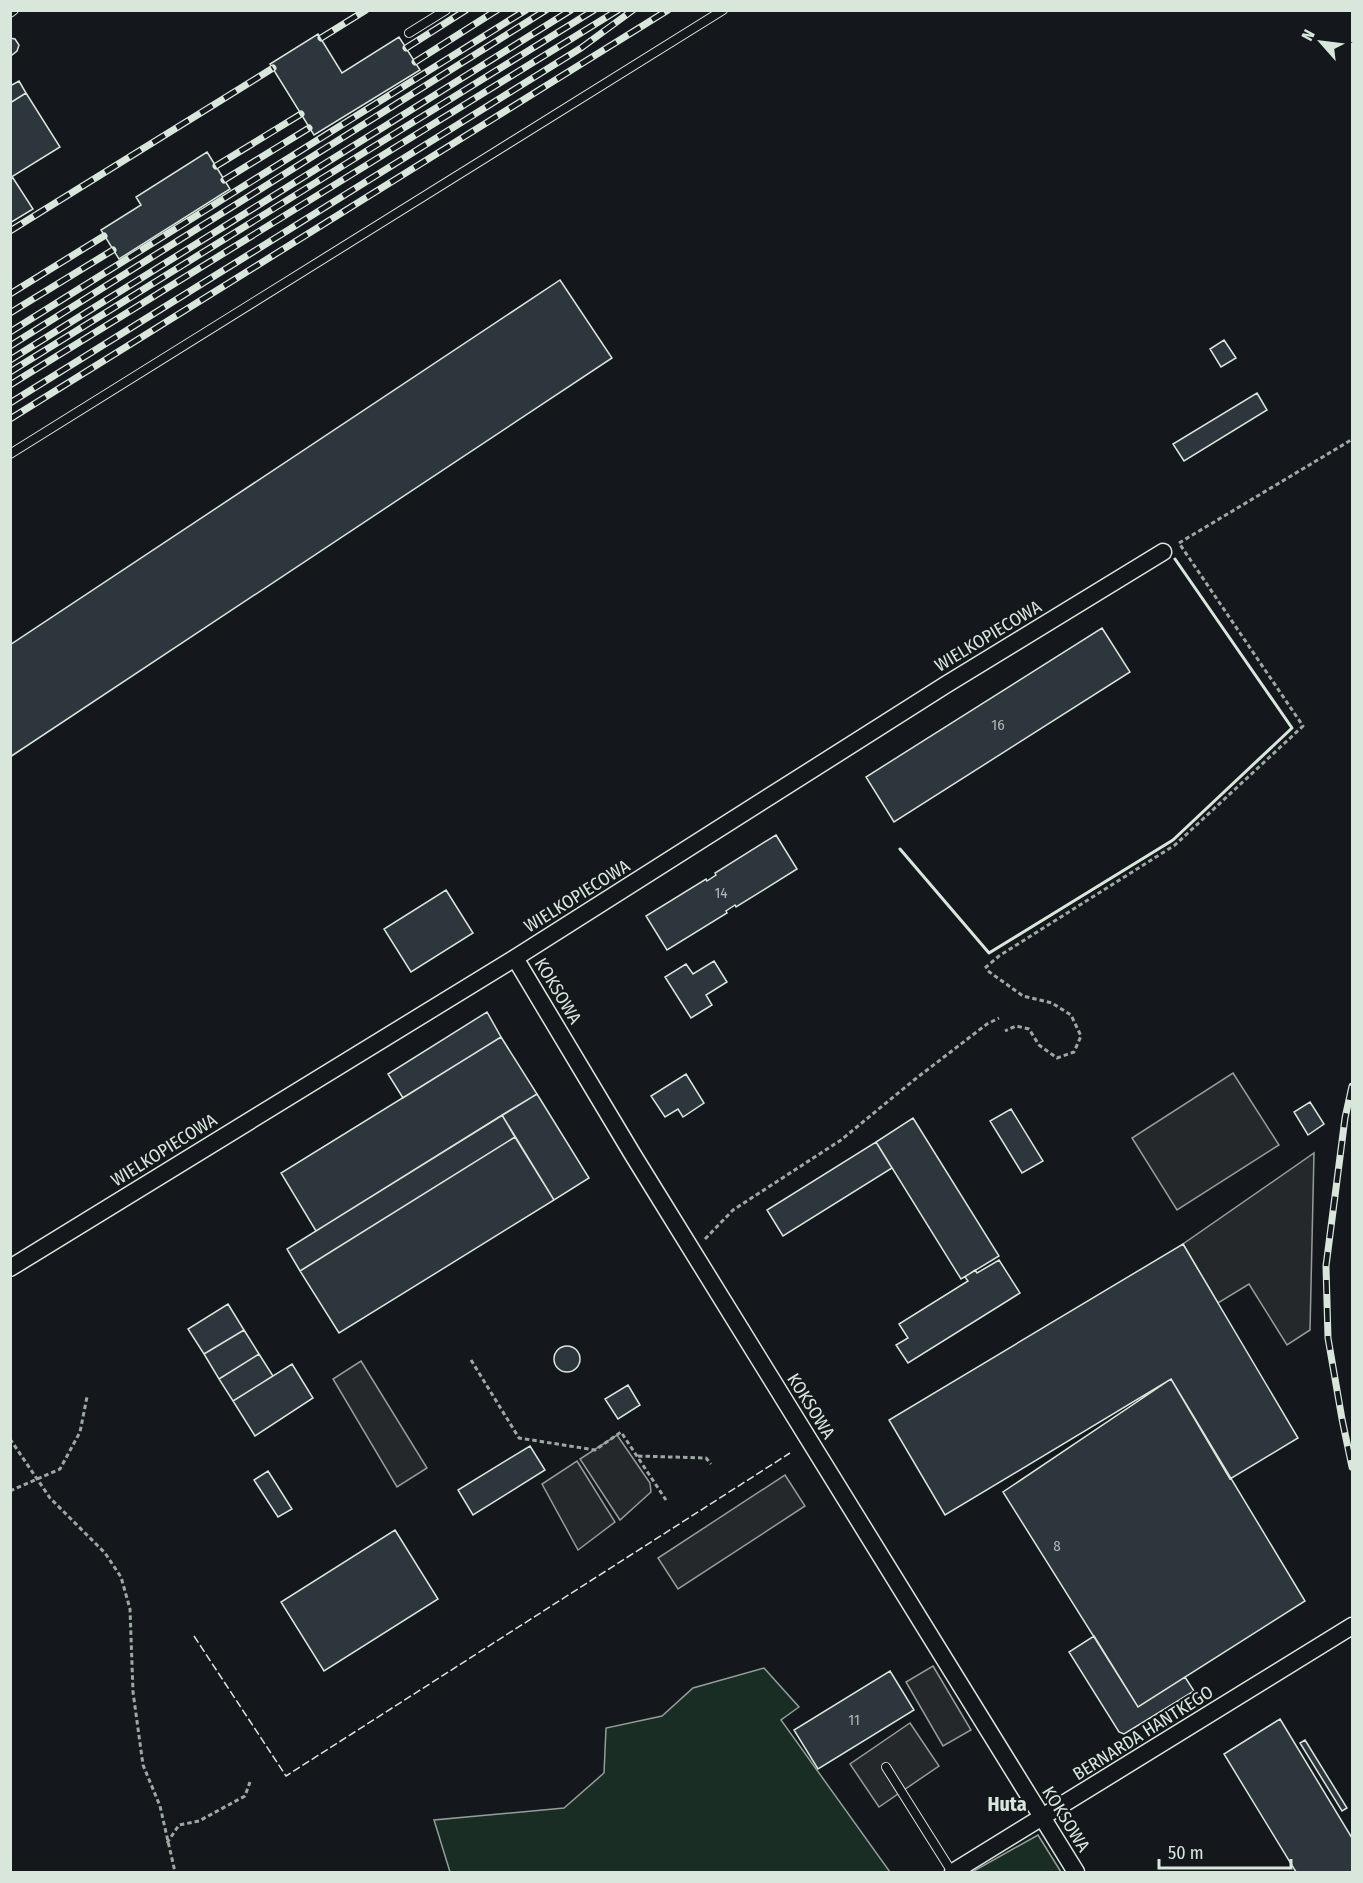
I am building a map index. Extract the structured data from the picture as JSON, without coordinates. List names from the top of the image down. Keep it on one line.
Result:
{"streets":{"street":["WIELKOPIECOWA","KOKSOWA","BERNARDA HANTKEGO"]},"crossings":[["WIELKOPIECOWA","KOKSOWA"],["KOKSOWA","BERNARDA HANTKEGO"]],"districts":["Huta"],"house_numbers":["16","14","8","11"],"scale_bar":"50 m","north":"top left"}
